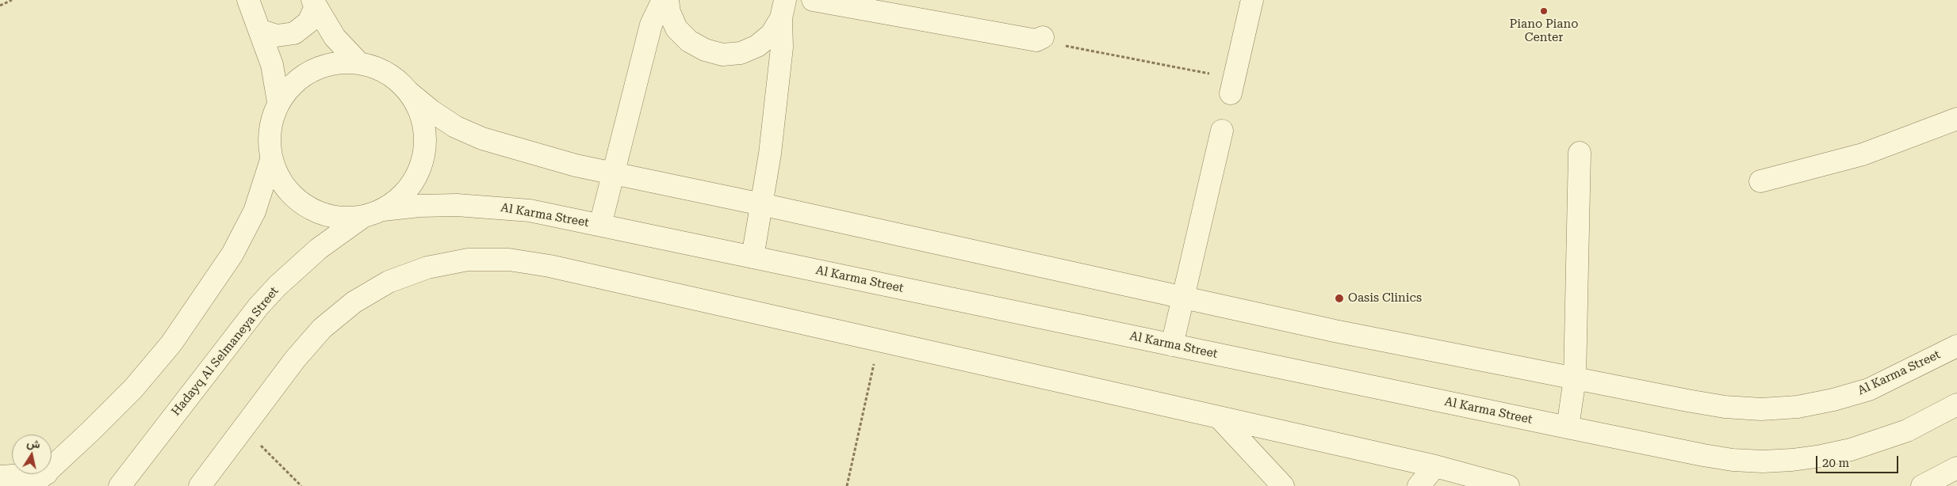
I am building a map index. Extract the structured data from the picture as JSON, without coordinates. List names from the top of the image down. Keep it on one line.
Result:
{"streets":{"street":["Al Karma Street","Hadayq Al Selmaneya Street"]},"crossings":[["Al Karma Street","Hadayq Al Selmaneya Street"]],"places":["Piano Piano Center","Oasis Clinics"],"scale_bar":"20 m","north":"top"}
